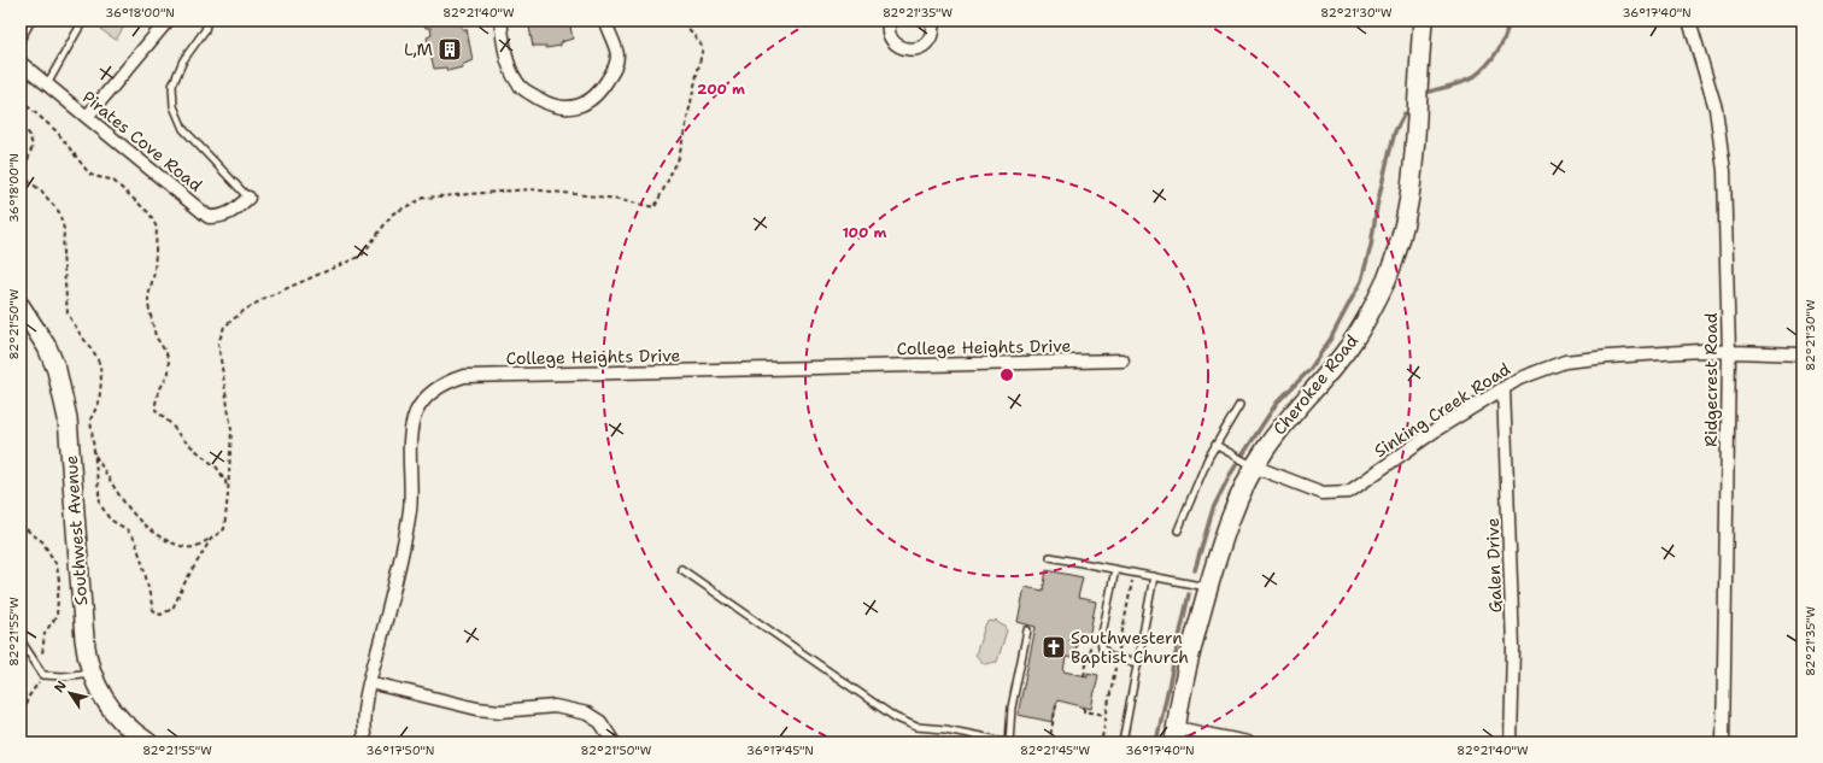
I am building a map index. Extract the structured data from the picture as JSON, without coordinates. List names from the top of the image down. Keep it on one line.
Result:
{"streets":{"main road":["Cherokee Road","Southwest Avenue"],"street":["Pirates Cove Road","College Heights Drive","Ridgecrest Road","Sinking Creek Road","Galen Drive"]},"crossings":[["Ridgecrest Road","Sinking Creek Road"],["Cherokee Road","Sinking Creek Road"],["Sinking Creek Road","Galen Drive"]],"places":{"building":["L,M"],"church":["Southwestern Baptist Church"]},"north":"top left","coordinates":["36°18'00\"N","82°21'40\"W","82°21'35\"W","82°21'30\"W","36°17'40\"N","82°21'50\"W","82°21'55\"W","36°17'50\"N","36°17'45\"N","82°21'45\"W"],"rings":["200 m","100 m"]}
